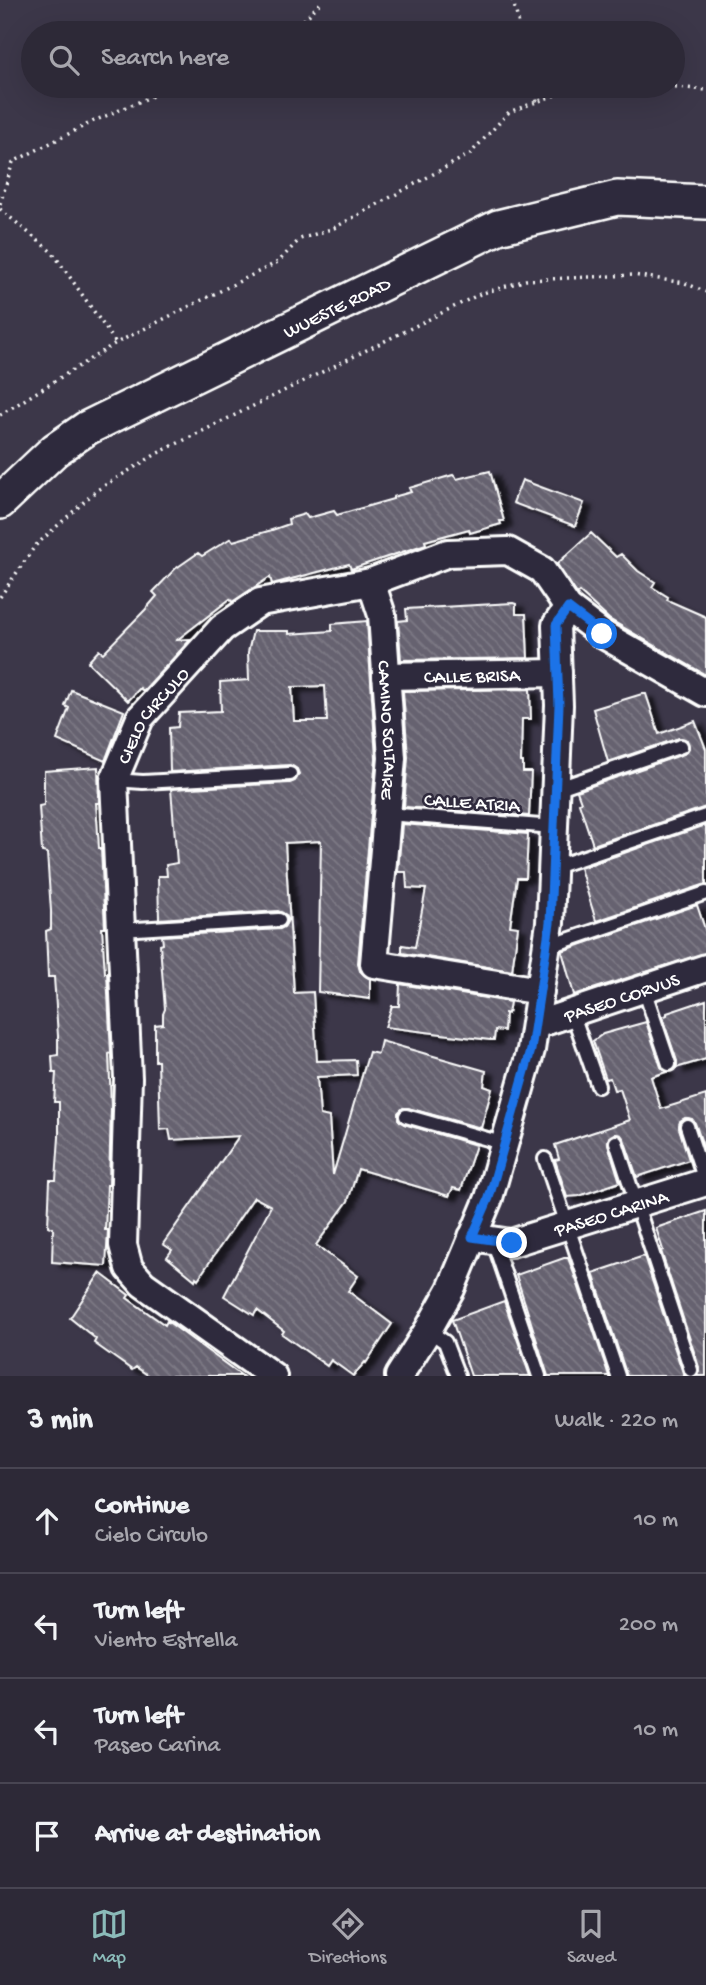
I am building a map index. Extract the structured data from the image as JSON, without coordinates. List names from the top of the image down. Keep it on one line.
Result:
{"streets":{"street":["WUESTE ROAD","CALLE BRISA","CIELO CIRCULO","CAMINO SOLTAIRE","PASEO CORVUS","PASEO CARINA"],"lane":["CALLE ATRIA"]},"crossings":[["CALLE BRISA","CAMINO SOLTAIRE"],["CIELO CIRCULO","CAMINO SOLTAIRE"],["CAMINO SOLTAIRE","CALLE ATRIA"]],"page":{"search":"Search here","heading":["3 min","Walk · 220 m"],"list":[["Continue","Cielo Circulo","10 m"],["Turn left","Viento Estrella","200 m"],["Turn left","Paseo Carina","10 m"],"Arrive at destination"],"nav":["Map","Directions","Saved"]}}
